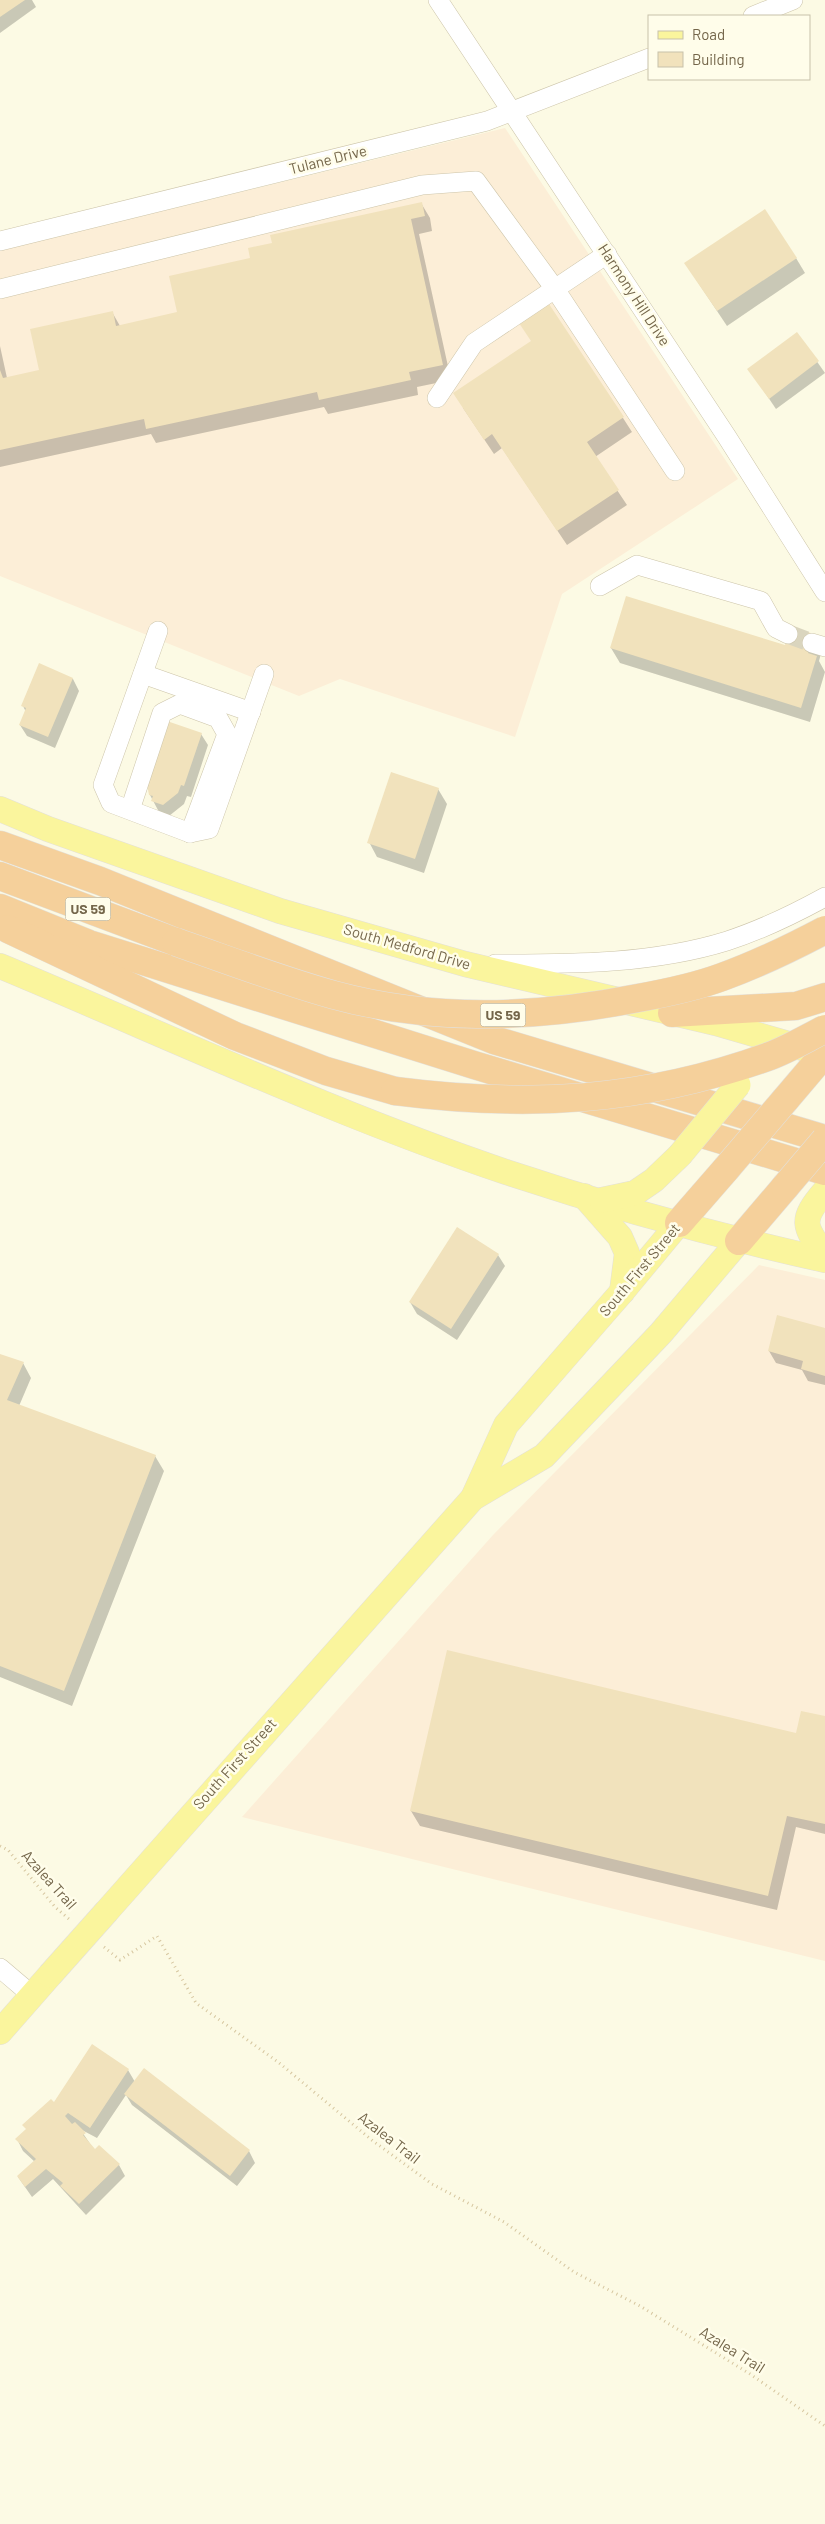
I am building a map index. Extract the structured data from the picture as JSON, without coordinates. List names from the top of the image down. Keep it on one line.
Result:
{"streets":{"highway":["US 59","South First Street"],"main road":["South Medford Drive"],"street":["Tulane Drive","Harmony Hill Drive"],"path":["Azalea Trail"]},"crossings":[["Tulane Drive","Harmony Hill Drive"],["South Medford Drive","South First Street"]],"legend":["Road","Building"]}
